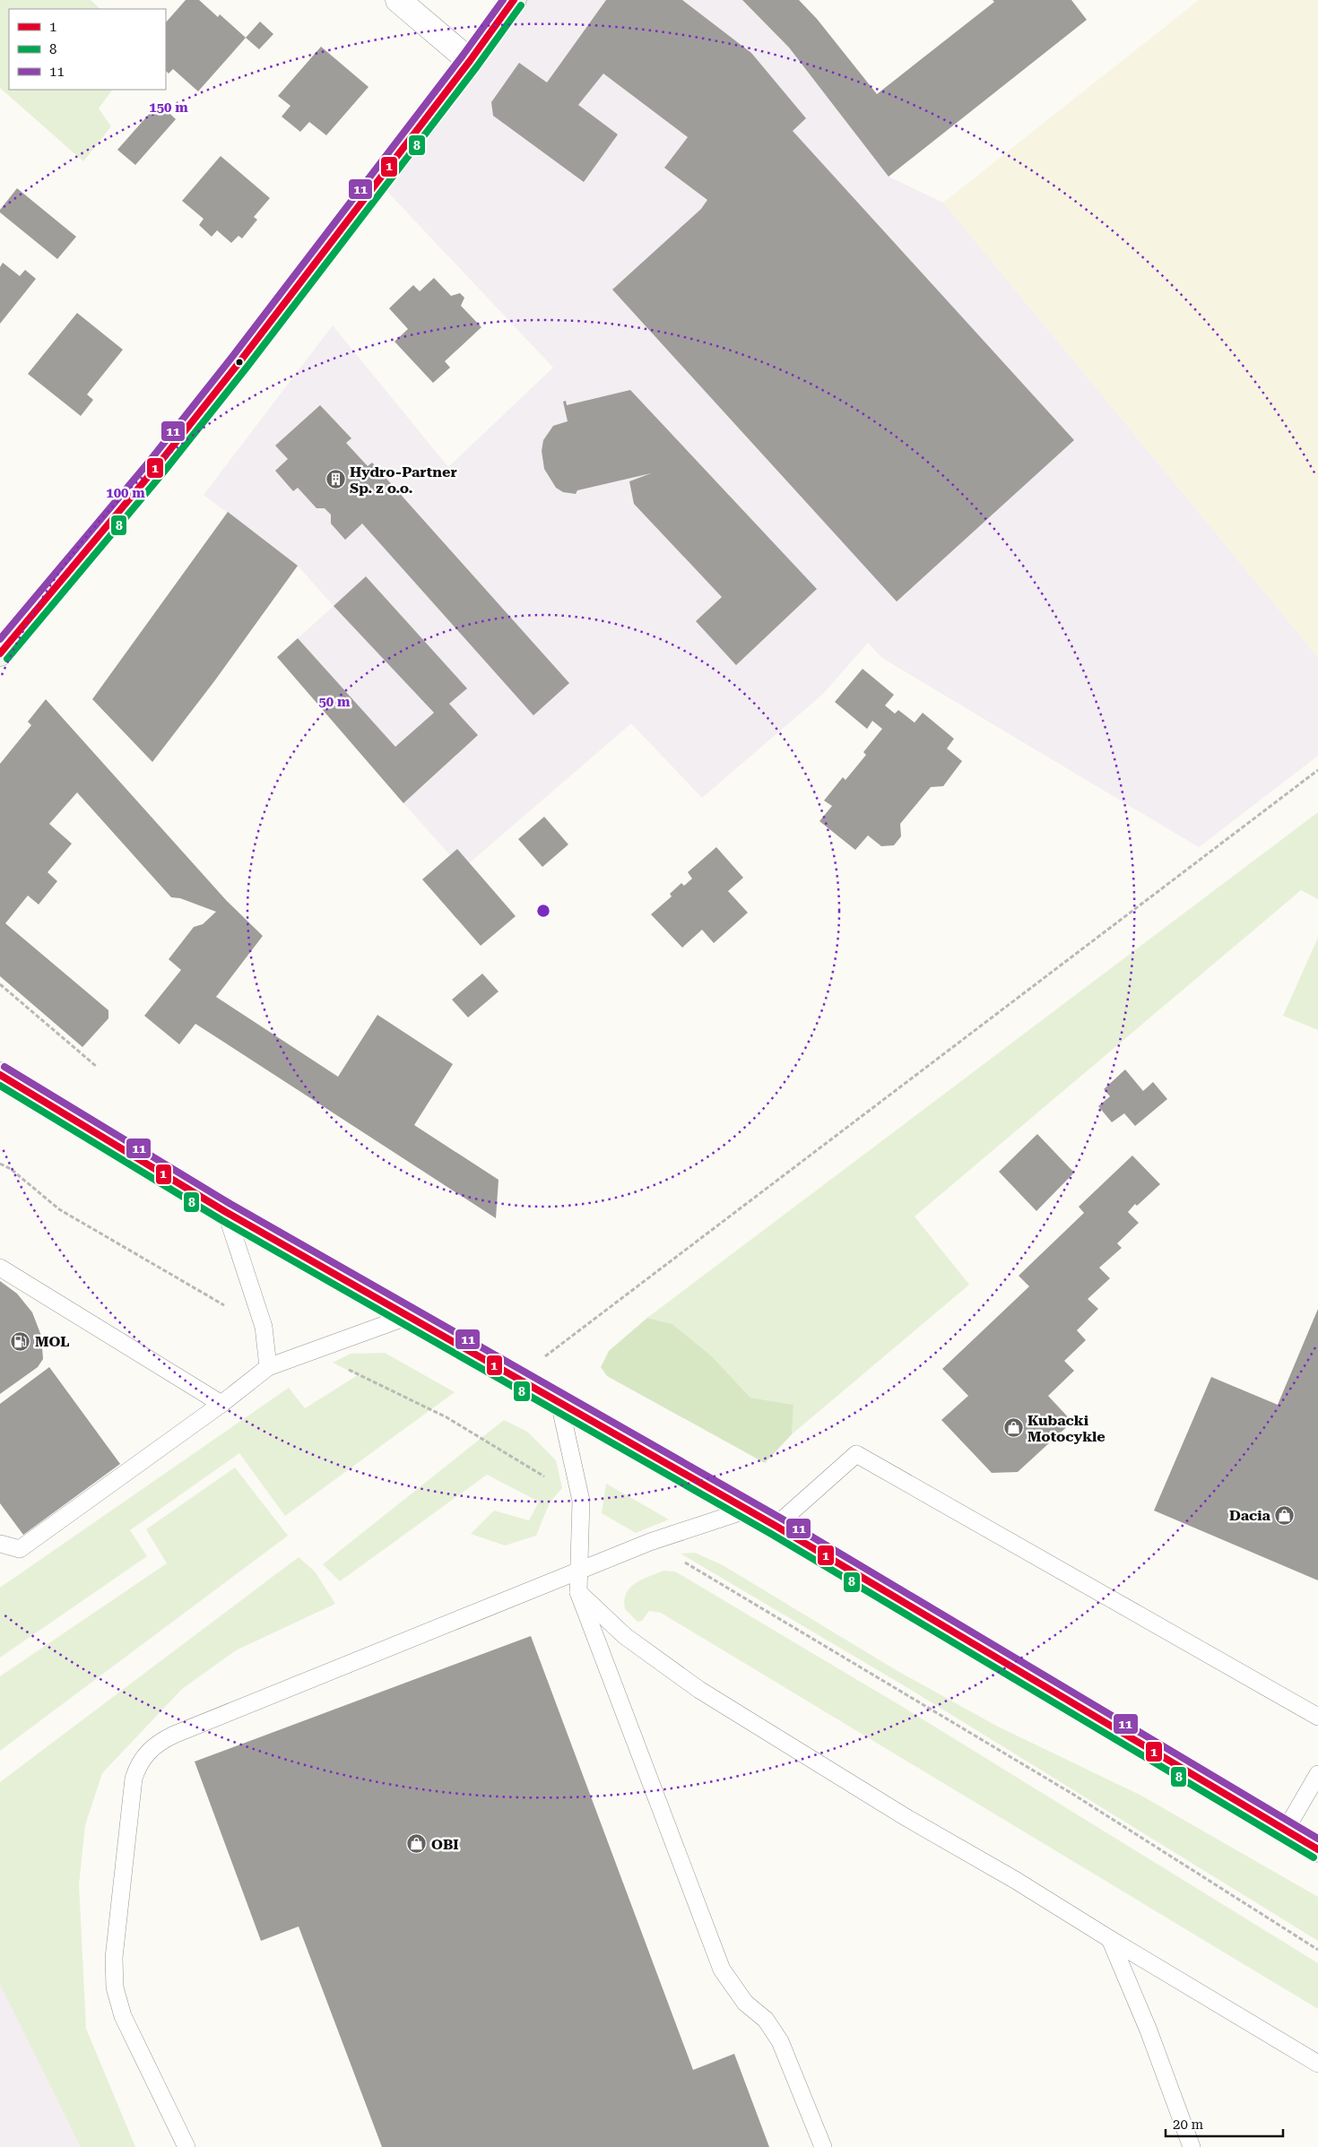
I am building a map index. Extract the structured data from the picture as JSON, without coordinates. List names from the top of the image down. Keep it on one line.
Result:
{"places":{"building":["Hydro-Partner Sp. z o.o."],"fuel station":["MOL"],"shop":["Kubacki Motocykle","Dacia","OBI"]},"lines":["transit line 1","transit line 11","transit line 8"],"legend":["1","8","11"],"scale_bar":"20 m","rings":["150 m","100 m","50 m"]}
